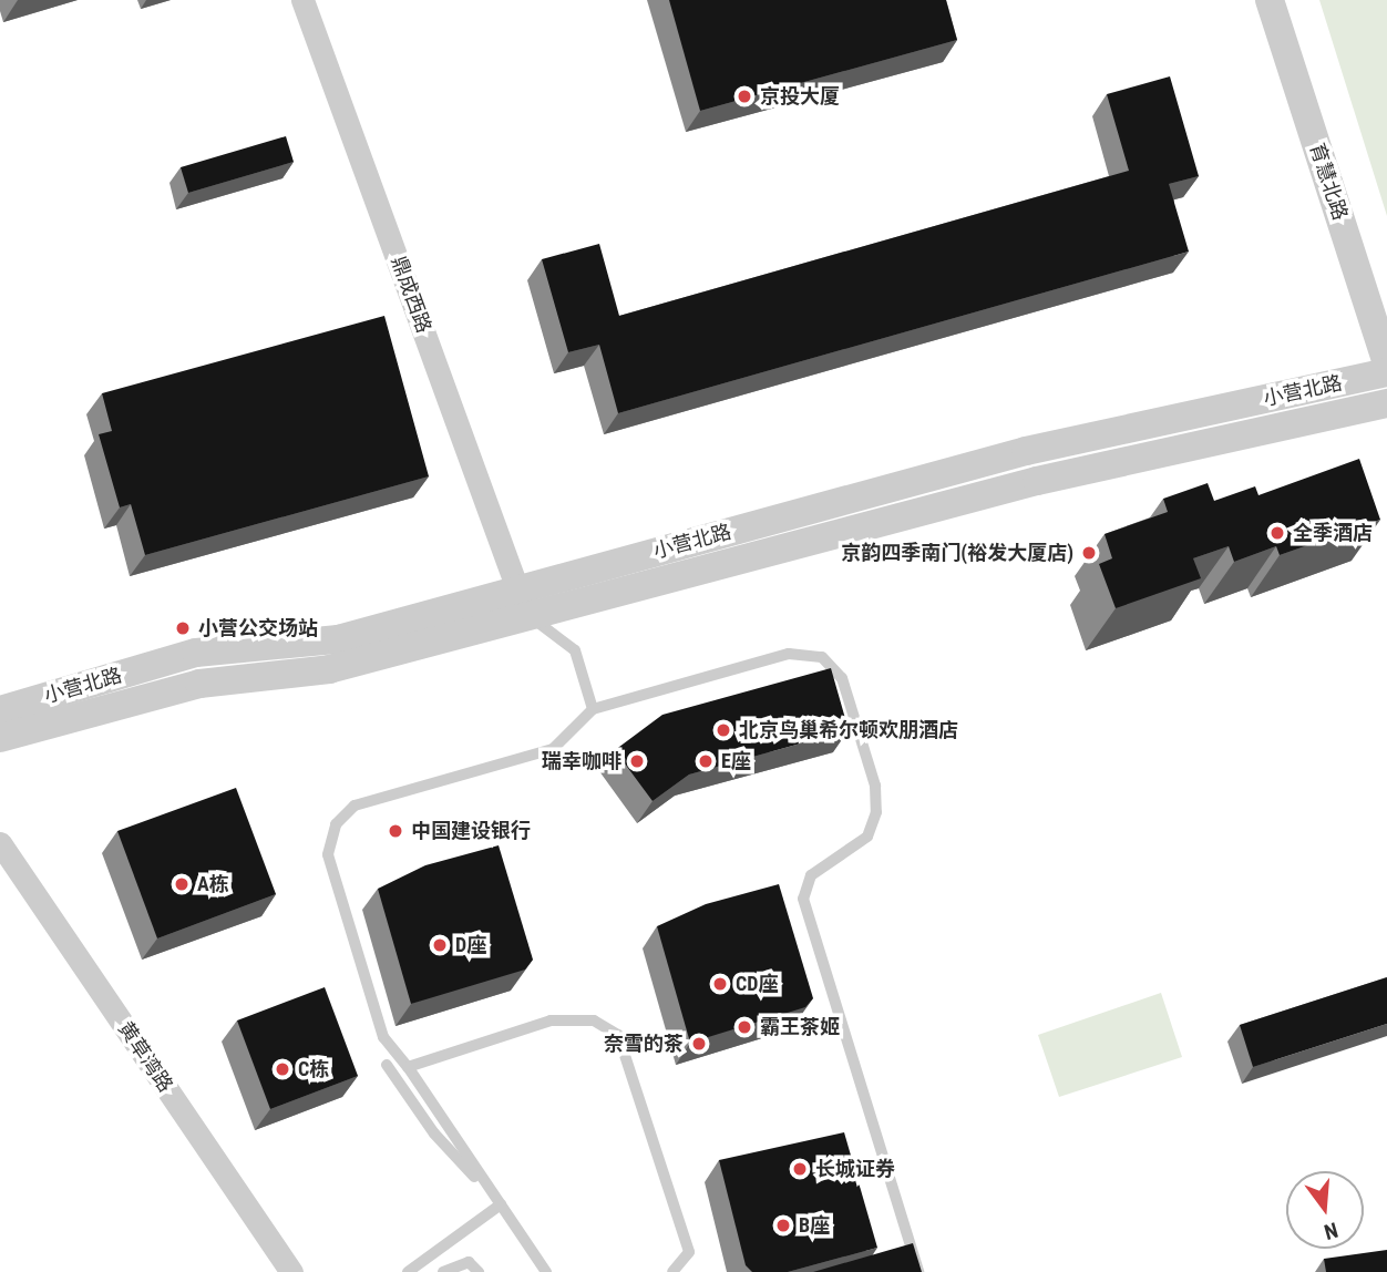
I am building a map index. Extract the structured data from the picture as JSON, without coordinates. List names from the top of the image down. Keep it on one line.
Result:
{"streets":{"street":["育慧北路","鼎成西路","小营北路","黄草湾路"]},"crossings":[["鼎成西路","小营北路"]],"places":["京投大厦","全季酒店","京韵四季南门(裕发大厦店)","小营公交场站","北京鸟巢希尔顿欢朋酒店","瑞幸咖啡","E座","中国建设银行","A栋","D座","CD座","霸王茶姬","奈雪的茶","C栋","长城证券","B座"],"north":"bottom"}
